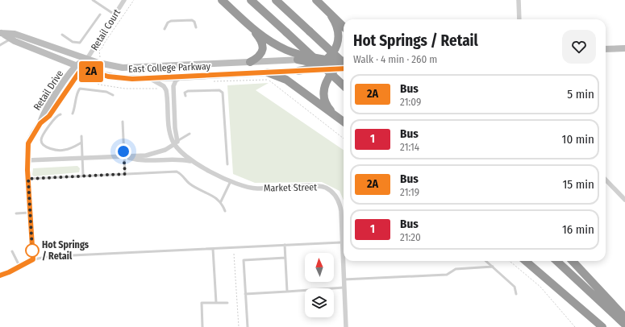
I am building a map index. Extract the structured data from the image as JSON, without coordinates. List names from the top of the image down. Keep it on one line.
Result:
{"streets":{"main road":["East College Parkway","Retail Drive"],"street":["Retail Court","Market Street"]},"crossings":[["Retail Court","East College Parkway"],["Retail Court","Retail Drive"],["East College Parkway","Retail Drive"],["East College Parkway","Market Street"]],"places":["Hot Springs / Retail"],"lines":["bus line 2A"],"north":"top","page":{"on_map":"2A","heading":["Hot Springs / Retail","Walk · 4 min · 260 m"],"list":[{"mark":"2A","name":"Bus","note":"21:09","value":"5 min"},{"mark":"1","name":"Bus","note":"21:14","value":"10 min"},{"mark":"2A","name":"Bus","note":"21:19","value":"15 min"},{"mark":"1","name":"Bus","note":"21:20","value":"16 min"}]}}
